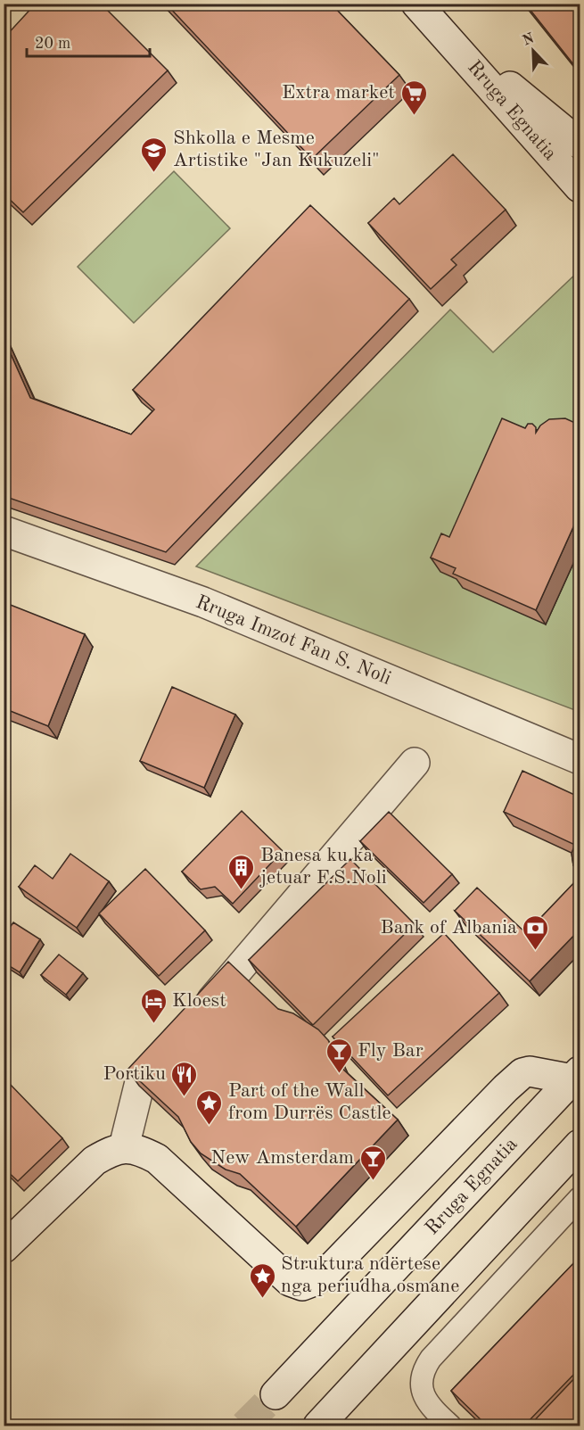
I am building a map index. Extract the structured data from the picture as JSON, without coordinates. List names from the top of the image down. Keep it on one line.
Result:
{"streets":{"main road":["Rruga Egnatia","Rruga Imzot Fan S. Noli"]},"places":{"supermarket":["Extra market"],"school or university":["Shkolla e Mesme Artistike \"Jan Kukuzeli\""],"building":["Banesa ku ka jetuar F.S.Noli"],"bank":["Bank of Albania"],"hotel":["Kloest"],"bar":["Fly Bar","New Amsterdam"],"restaurant":["Portiku"],"place":["Part of the Wall from Durrës Castle","Struktura ndërtese nga periudha osmane"]},"scale_bar":"20 m","north":"top left"}
